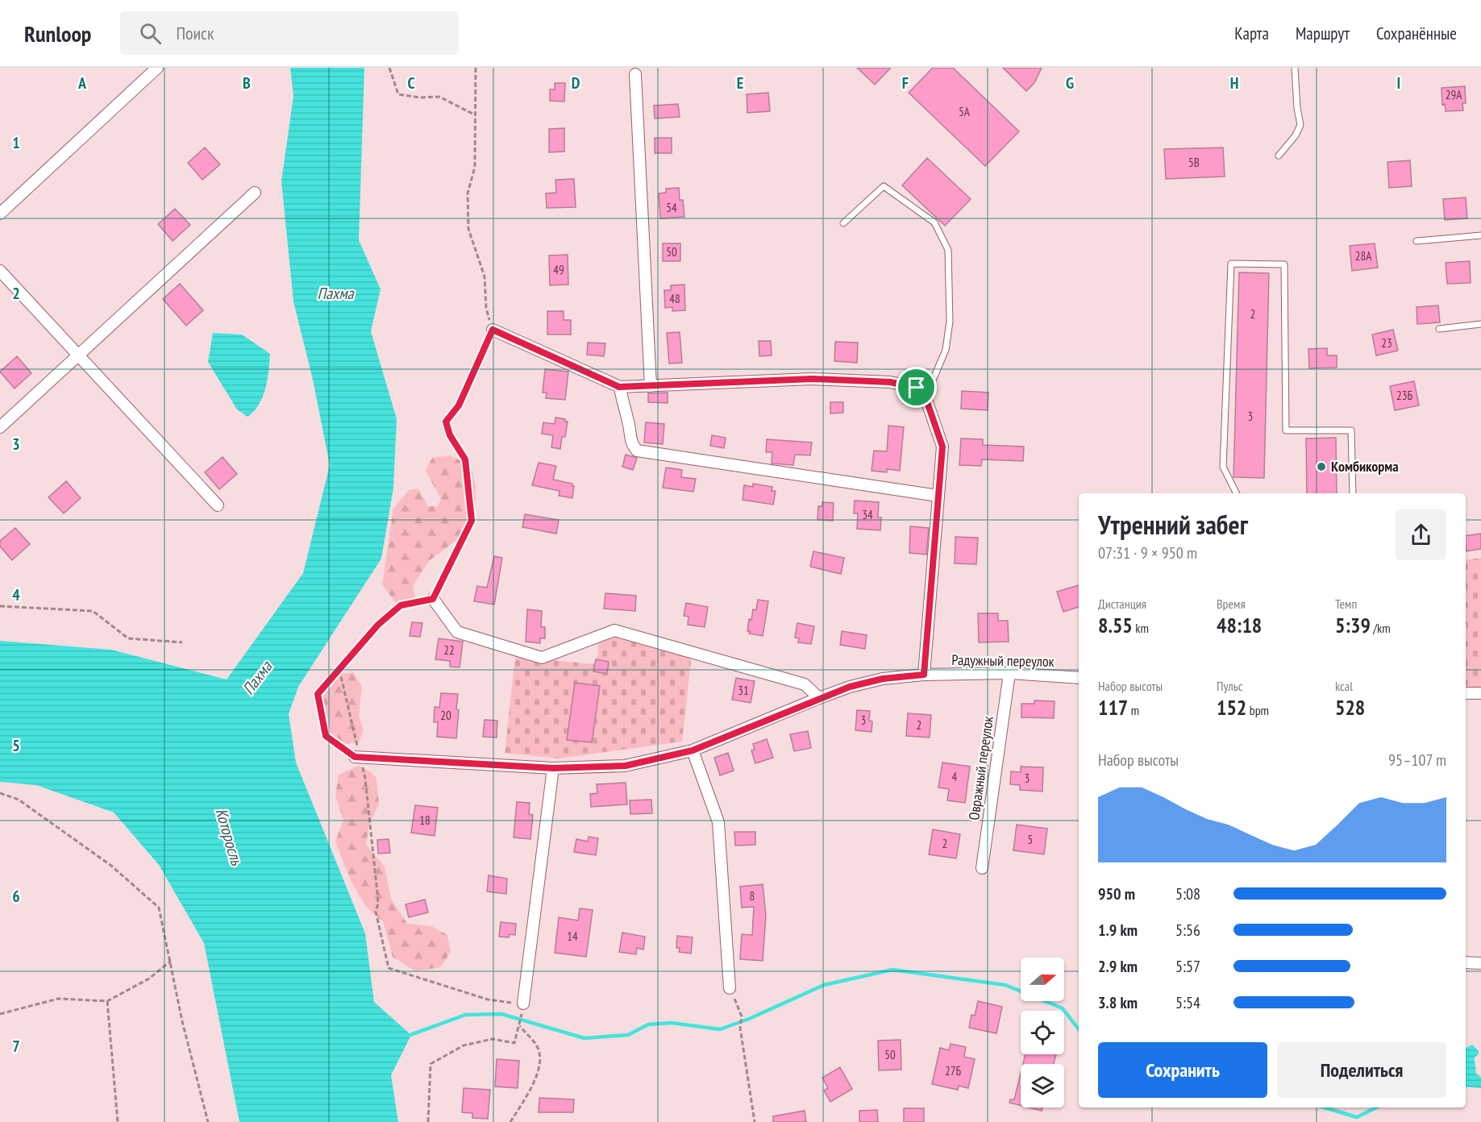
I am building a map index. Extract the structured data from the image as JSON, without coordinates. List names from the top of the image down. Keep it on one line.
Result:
{"streets":{"street":["Радужный переулок","Овражный переулок"]},"crossings":[["Радужный переулок","Овражный переулок"]],"water":["Пахма","Которосль"],"places":["Комбикорма"],"house_numbers":["29А","5А","5В","54","50","28А","49","48","2","23","23Б","3","34","22","31","20","3","2","4","3","18","5","2","8","14","50","27Б"],"north":"right","page":{"header":"Runloop","search":"Поиск","nav":["Карта","Маршрут","Сохранённые"],"heading":["Утренний забег","07:31 · 9 × 950 m"],"stats":[["Дистанция","8.55 km"],["Время","48:18"],["Темп","5:39 /km"],["Набор высоты","117 m"],["Пульс","152 bpm"],["kcal","528"]],"chart":["Набор высоты","95–107 m"],"list":[{"name":"950 m","note":"5:08"},{"name":"1.9 km","note":"5:56"},{"name":"2.9 km","note":"5:57"},{"name":"3.8 km","note":"5:54"}],"buttons":["Сохранить","Поделиться"]},"grid":{"columns":["A","B","C","D","E","F","G","H","I"],"rows":["1","2","3","4","5","6","7"]}}
